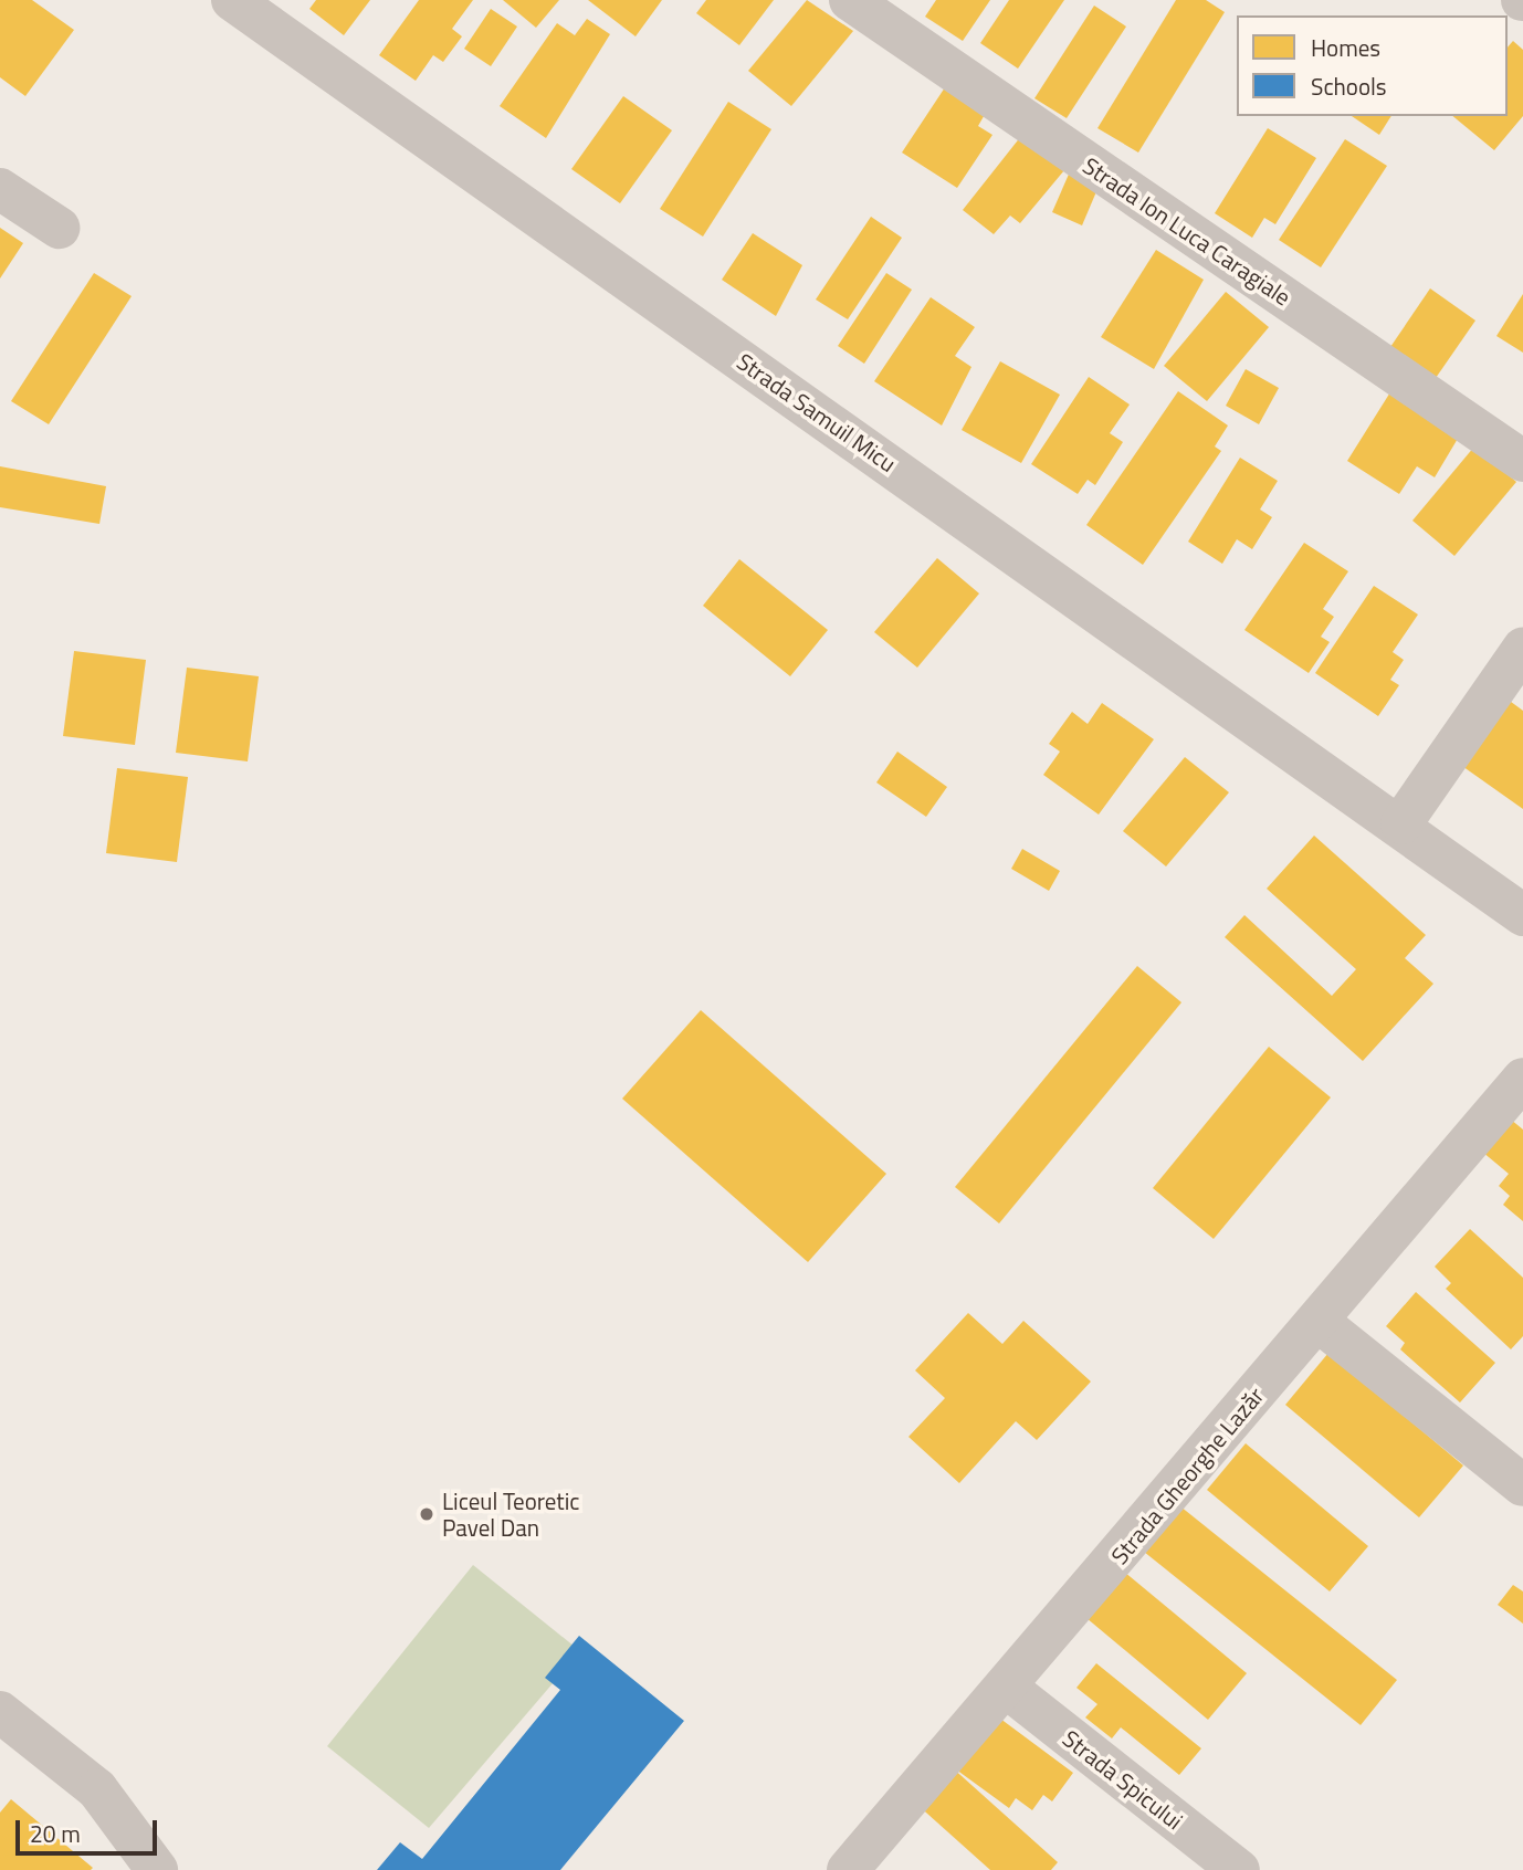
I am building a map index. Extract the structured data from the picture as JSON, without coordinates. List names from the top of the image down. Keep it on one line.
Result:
{"streets":{"street":["Strada Ion Luca Caragiale","Strada Samuil Micu","Strada Gheorghe Lazăr","Strada Spicului"]},"crossings":[["Strada Gheorghe Lazăr","Strada Spicului"]],"places":["Liceul Teoretic Pavel Dan"],"legend":["Homes","Schools"],"scale_bar":"20 m"}
